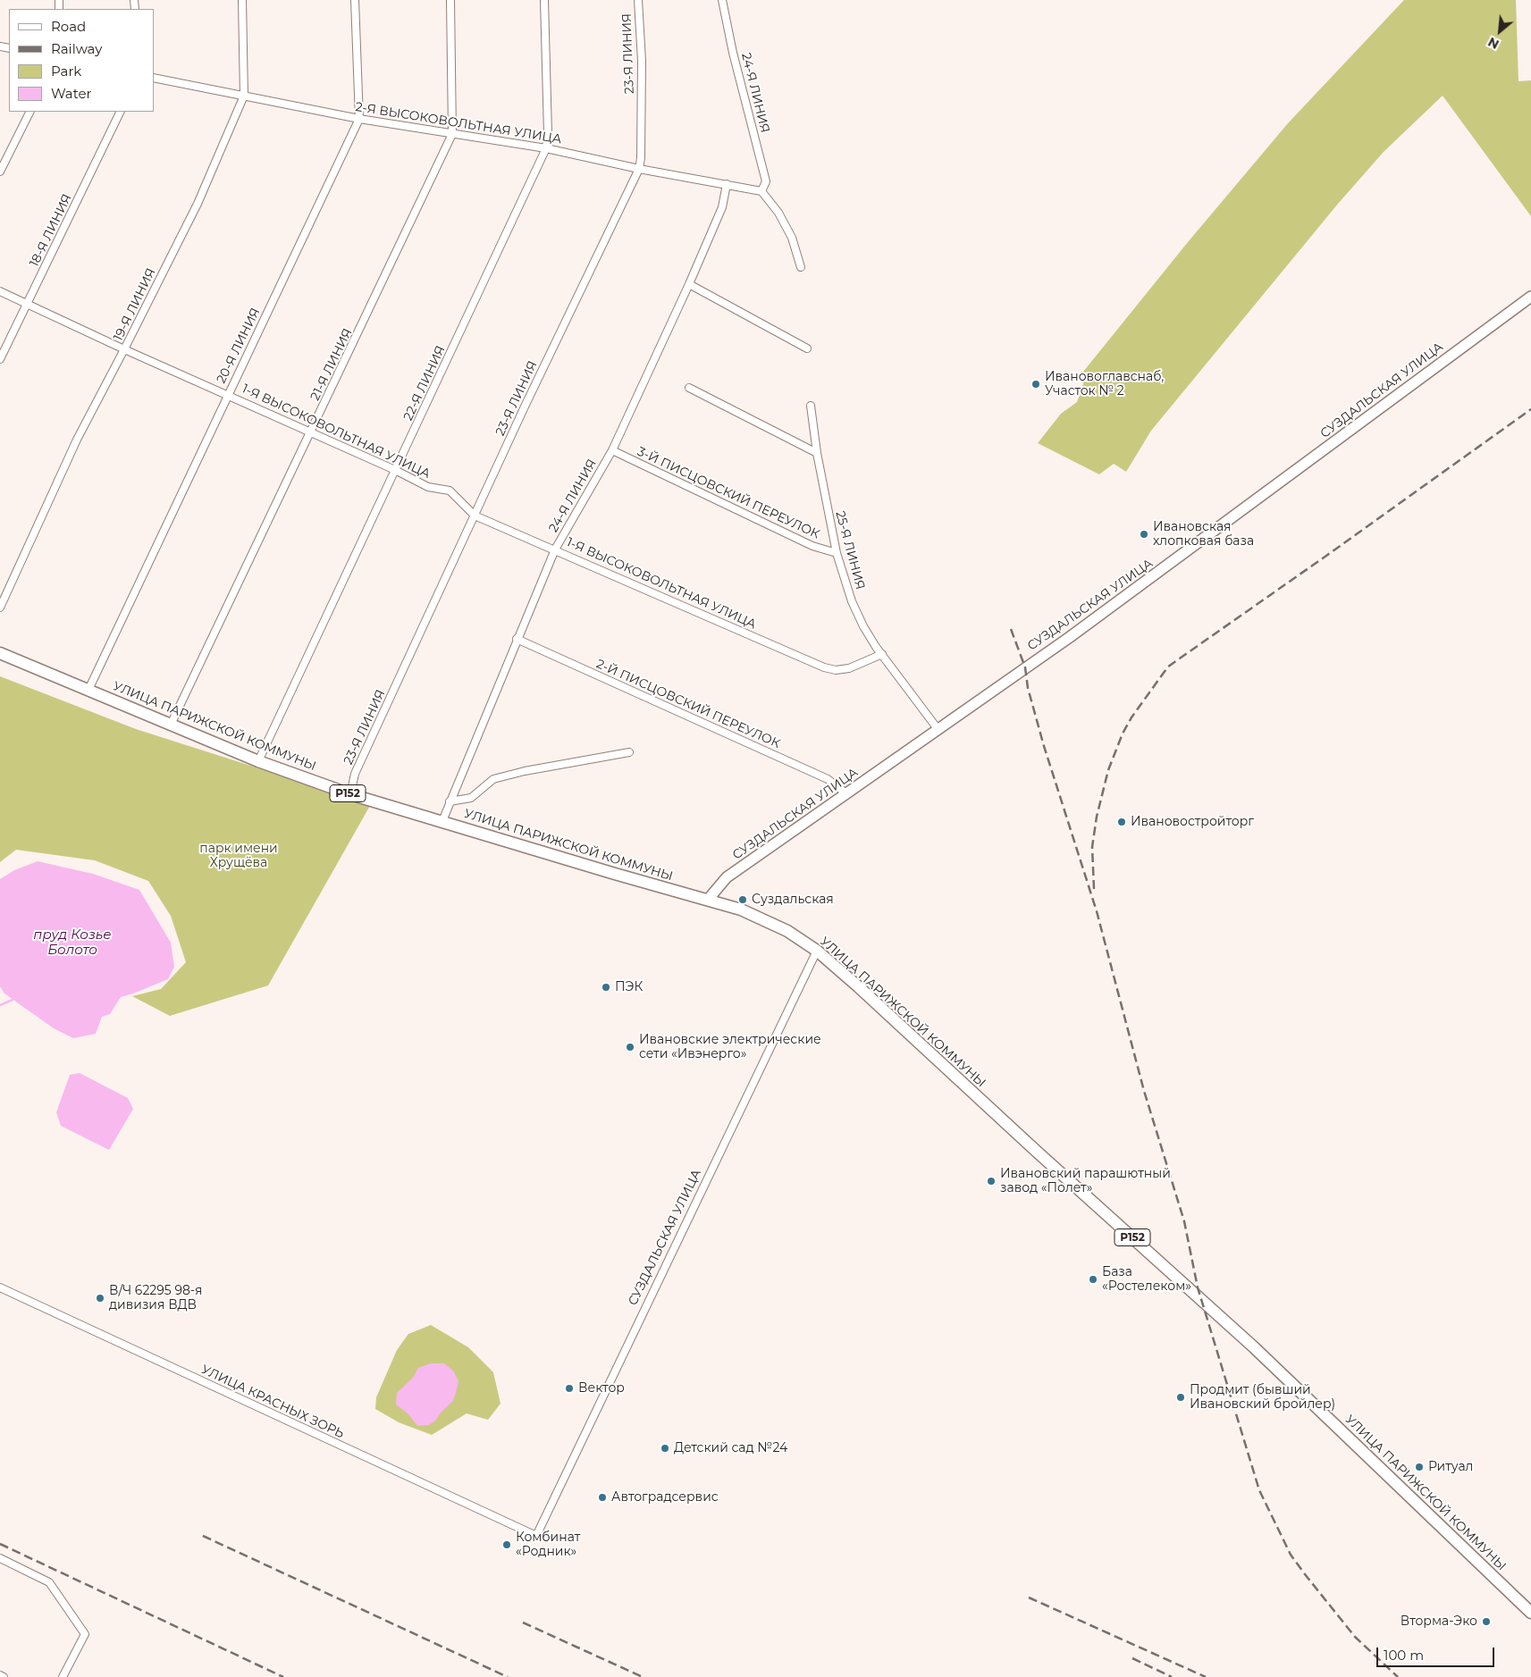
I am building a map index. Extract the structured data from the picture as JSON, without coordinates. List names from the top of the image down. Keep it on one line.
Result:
{"streets":{"main road":["СУЗДАЛЬСКАЯ УЛИЦА","УЛИЦА ПАРИЖСКОЙ КОММУНЫ","Р152"],"street":["23-Я ЛИНИЯ","24-Я ЛИНИЯ","2-Я ВЫСОКОВОЛЬТНАЯ УЛИЦА","18-Я ЛИНИЯ","19-Я ЛИНИЯ","20-Я ЛИНИЯ","21-Я ЛИНИЯ","22-Я ЛИНИЯ","1-Я ВЫСОКОВОЛЬТНАЯ УЛИЦА","3-Й ПИСЦОВСКИЙ ПЕРЕУЛОК","25-Я ЛИНИЯ","2-Й ПИСЦОВСКИЙ ПЕРЕУЛОК","УЛИЦА КРАСНЫХ ЗОРЬ"]},"crossings":[["23-Я ЛИНИЯ","2-Я ВЫСОКОВОЛЬТНАЯ УЛИЦА"],["23-Я ЛИНИЯ","1-Я ВЫСОКОВОЛЬТНАЯ УЛИЦА"],["23-Я ЛИНИЯ","УЛИЦА ПАРИЖСКОЙ КОММУНЫ"],["24-Я ЛИНИЯ","2-Я ВЫСОКОВОЛЬТНАЯ УЛИЦА"],["24-Я ЛИНИЯ","1-Я ВЫСОКОВОЛЬТНАЯ УЛИЦА"],["24-Я ЛИНИЯ","3-Й ПИСЦОВСКИЙ ПЕРЕУЛОК"],["24-Я ЛИНИЯ","2-Й ПИСЦОВСКИЙ ПЕРЕУЛОК"],["24-Я ЛИНИЯ","УЛИЦА ПАРИЖСКОЙ КОММУНЫ"],["2-Я ВЫСОКОВОЛЬТНАЯ УЛИЦА","19-Я ЛИНИЯ"],["2-Я ВЫСОКОВОЛЬТНАЯ УЛИЦА","20-Я ЛИНИЯ"],["2-Я ВЫСОКОВОЛЬТНАЯ УЛИЦА","21-Я ЛИНИЯ"],["2-Я ВЫСОКОВОЛЬТНАЯ УЛИЦА","22-Я ЛИНИЯ"],["18-Я ЛИНИЯ","1-Я ВЫСОКОВОЛЬТНАЯ УЛИЦА"],["19-Я ЛИНИЯ","1-Я ВЫСОКОВОЛЬТНАЯ УЛИЦА"],["20-Я ЛИНИЯ","1-Я ВЫСОКОВОЛЬТНАЯ УЛИЦА"],["20-Я ЛИНИЯ","УЛИЦА ПАРИЖСКОЙ КОММУНЫ"],["21-Я ЛИНИЯ","1-Я ВЫСОКОВОЛЬТНАЯ УЛИЦА"],["21-Я ЛИНИЯ","УЛИЦА ПАРИЖСКОЙ КОММУНЫ"],["22-Я ЛИНИЯ","1-Я ВЫСОКОВОЛЬТНАЯ УЛИЦА"],["22-Я ЛИНИЯ","УЛИЦА ПАРИЖСКОЙ КОММУНЫ"],["СУЗДАЛЬСКАЯ УЛИЦА","25-Я ЛИНИЯ"],["СУЗДАЛЬСКАЯ УЛИЦА","2-Й ПИСЦОВСКИЙ ПЕРЕУЛОК"],["СУЗДАЛЬСКАЯ УЛИЦА","УЛИЦА ПАРИЖСКОЙ КОММУНЫ"],["СУЗДАЛЬСКАЯ УЛИЦА","УЛИЦА КРАСНЫХ ЗОРЬ"],["1-Я ВЫСОКОВОЛЬТНАЯ УЛИЦА","25-Я ЛИНИЯ"],["3-Й ПИСЦОВСКИЙ ПЕРЕУЛОК","25-Я ЛИНИЯ"]],"water":["пруд Козье Болото"],"parks":["парк имени Хрущёва"],"places":["Ивановоглавснаб, Участок № 2","Ивановская хлопковая база","Ивановостройторг","Суздальская","ПЭК","Ивановские электрические сети «Ивэнерго»","Ивановский парашютный завод «Полет»","База «Ростелеком»","В/Ч 62295 98-я дивизия ВДВ","Вектор","Продмит (бывший Ивановский бройлер)","Детский сад №24","Ритуал","Автоградсервис","Комбинат «Родник»","Вторма-Эко"],"legend":["Road","Railway","Park","Water"],"scale_bar":"100 m","north":"bottom left"}
